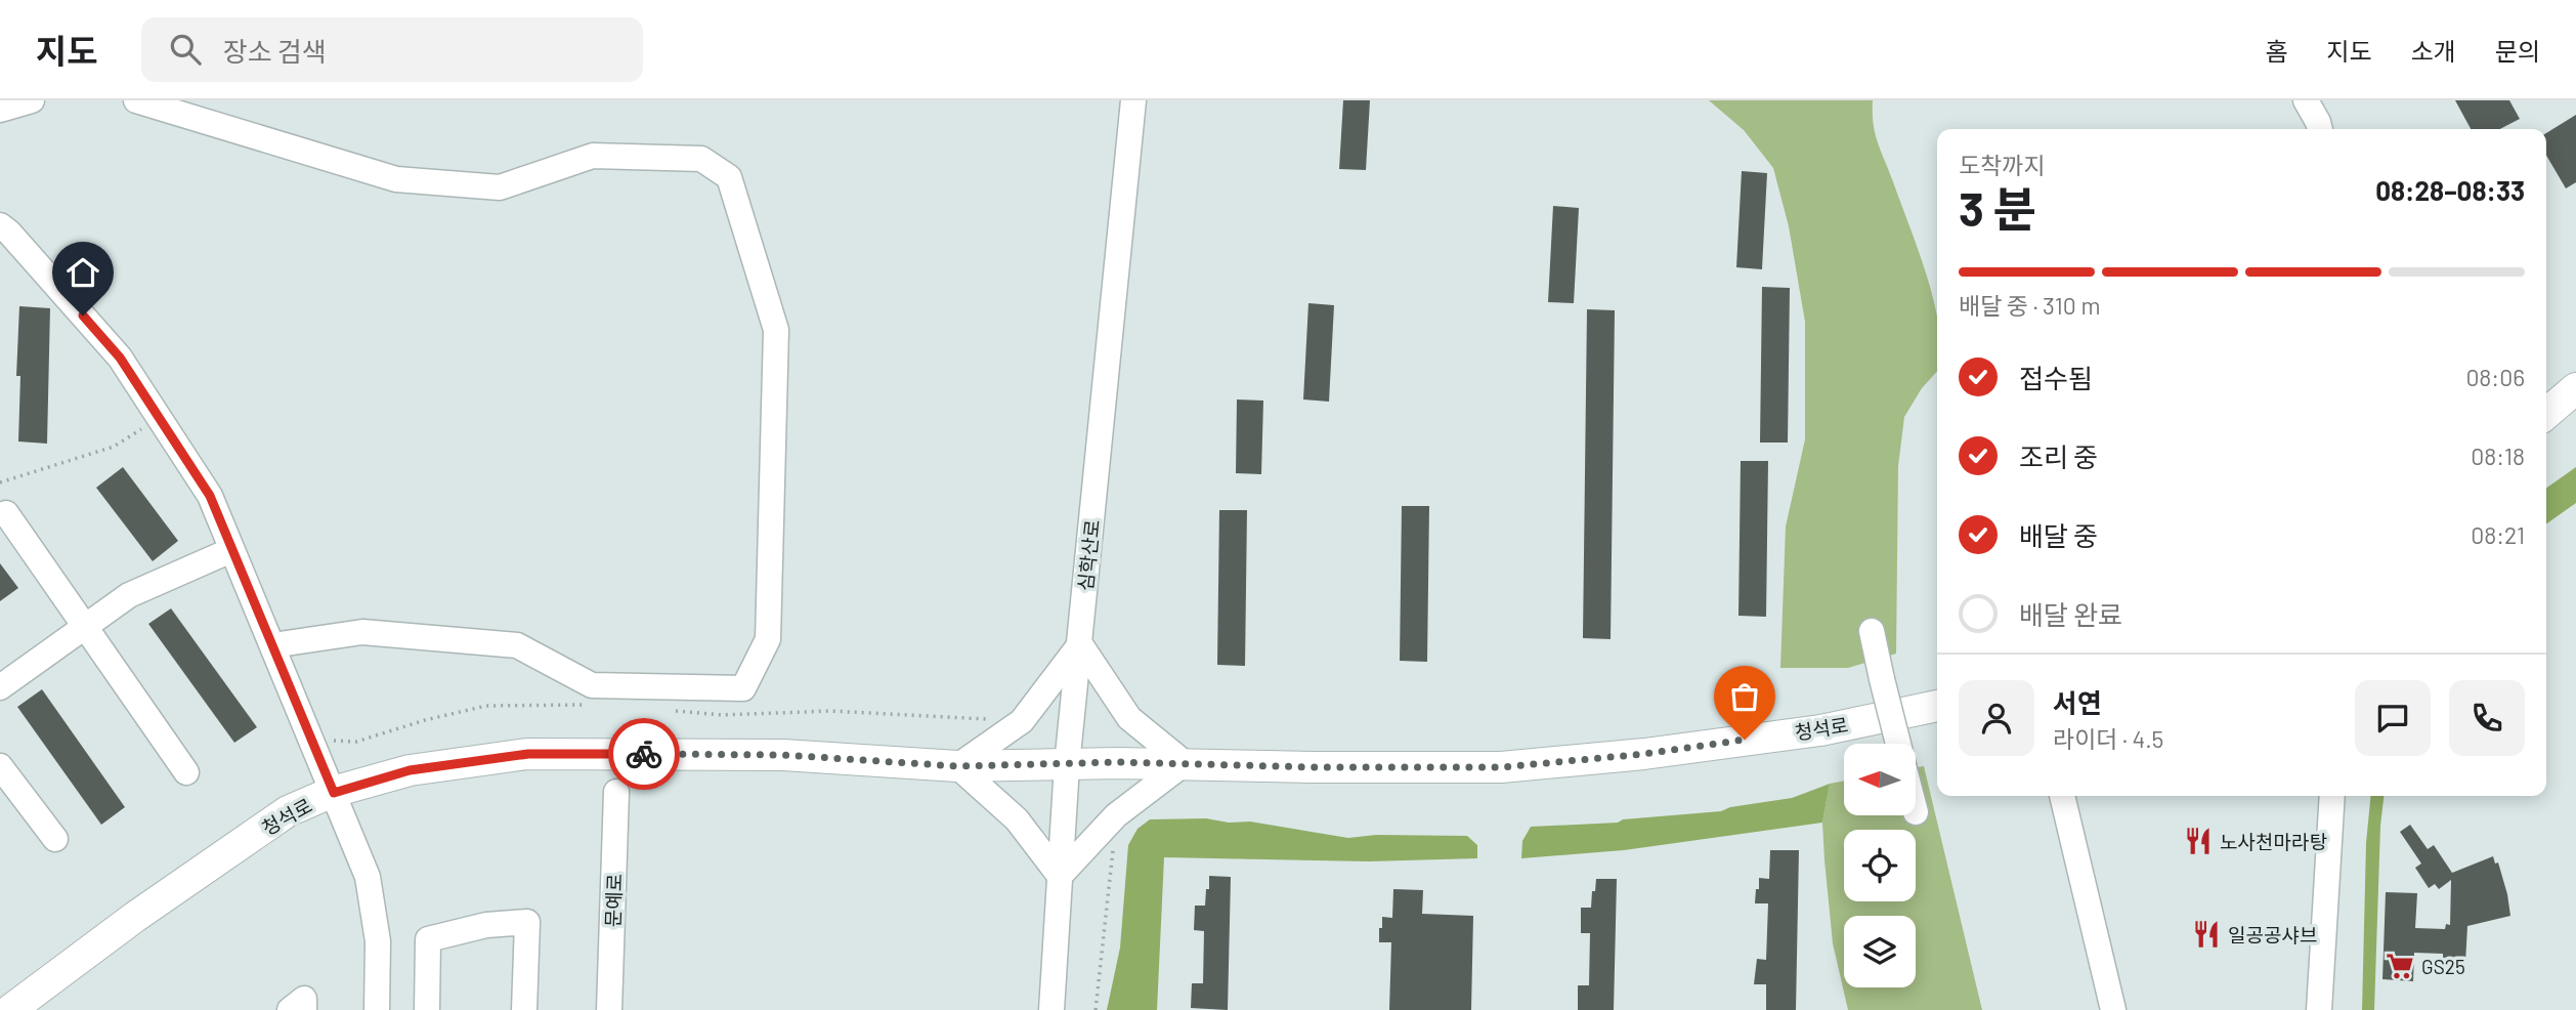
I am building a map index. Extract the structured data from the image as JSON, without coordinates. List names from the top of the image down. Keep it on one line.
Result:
{"streets":{"main road":["청석로"],"street":["심학산로","문예로"]},"crossings":[["심학산로","청석로"]],"places":{"restaurant":["노사천마라탕","일공공샤브"],"supermarket":["GS25"]},"north":"left","page":{"header":"지도","search":"장소 검색","nav":["홈","지도","소개","문의"],"heading":["3 분","도착까지","08:28–08:33"],"panel":["서연","라이더 · 4.5"],"bar":"배달 중 · 310 m","list":[["접수됨","08:06"],["조리 중","08:18"],["배달 중","08:21"],"배달 완료"]}}
